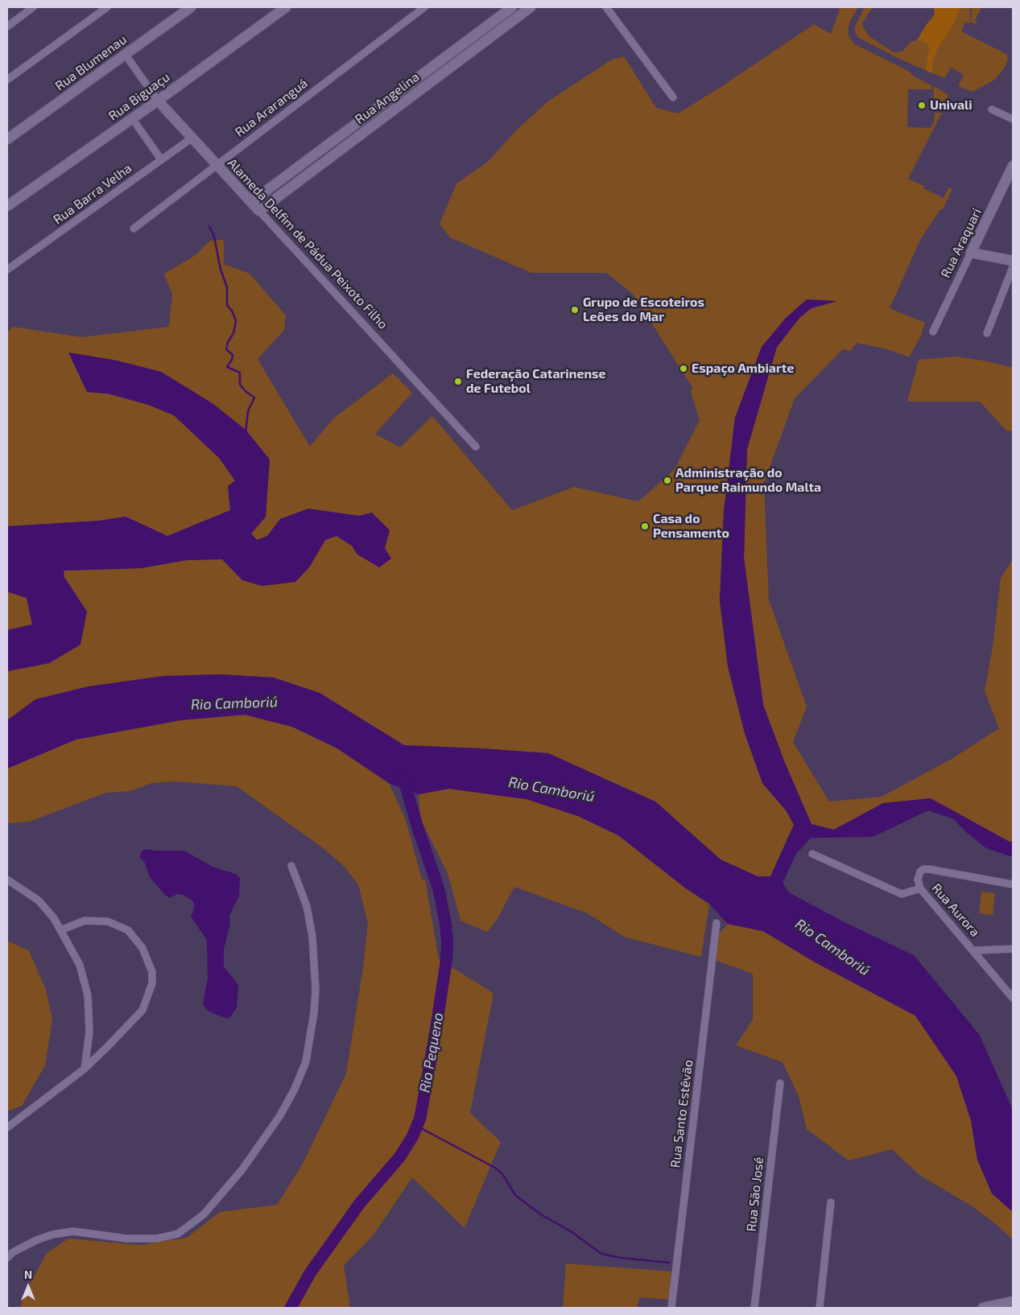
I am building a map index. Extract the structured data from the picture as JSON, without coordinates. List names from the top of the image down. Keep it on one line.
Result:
{"streets":{"street":["Rua Blumenau","Rua Biguaçu","Rua Angelina","Rua Araranguá","Rua Barra Velha","Rua Araquari","Alameda Delfim de Pádua Peixoto Filho","Rua Aurora","Rua Santo Estêvão","Rua São José"]},"crossings":[["Rua Blumenau","Alameda Delfim de Pádua Peixoto Filho"],["Rua Biguaçu","Alameda Delfim de Pádua Peixoto Filho"],["Rua Angelina","Alameda Delfim de Pádua Peixoto Filho"],["Rua Araranguá","Alameda Delfim de Pádua Peixoto Filho"],["Rua Barra Velha","Alameda Delfim de Pádua Peixoto Filho"]],"water":["Rio Camboriú","Rio Pequeno"],"places":["Univali","Grupo de Escoteiros Leões do Mar","Espaço Ambiarte","Federação Catarinense de Futebol","Administração do Parque Raimundo Malta","Casa do Pensamento"],"north":"top"}
